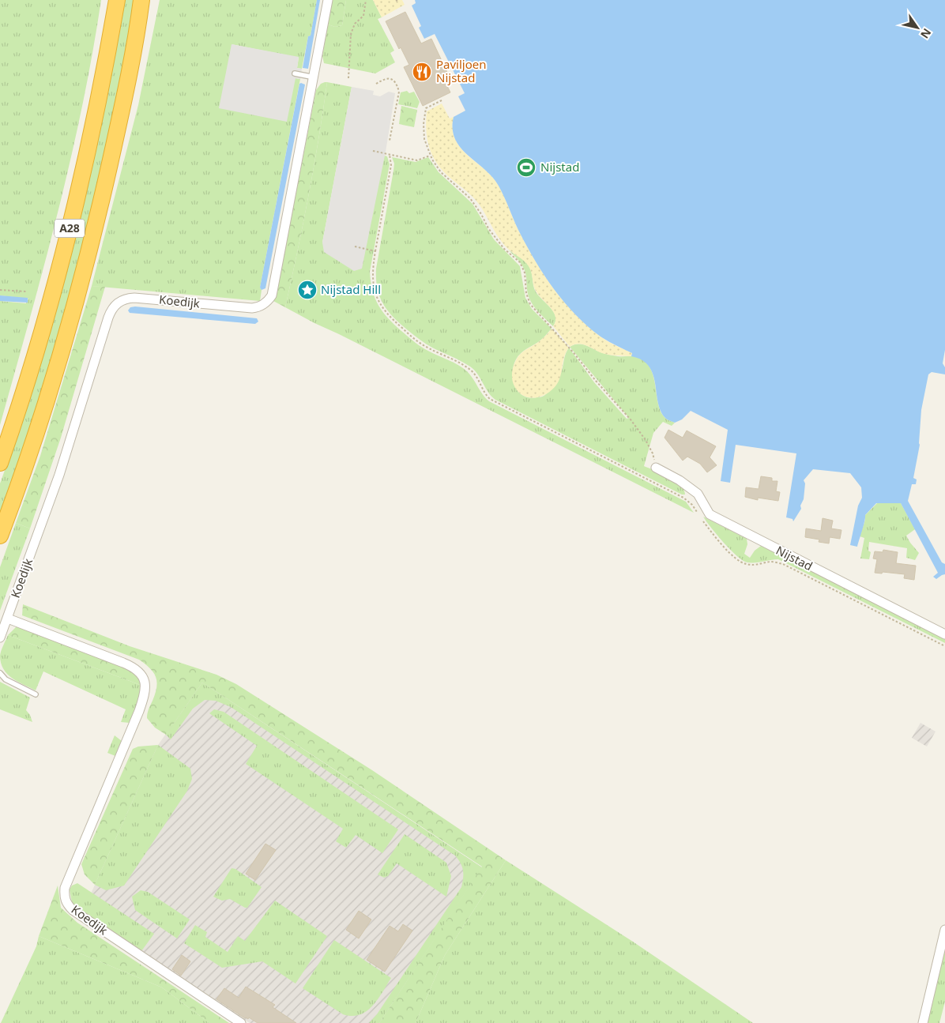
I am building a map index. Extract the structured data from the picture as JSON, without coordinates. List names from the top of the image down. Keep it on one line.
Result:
{"streets":{"highway":["A28"],"street":["Koedijk","Nijstad"]},"places":{"restaurant":["Paviljoen Nijstad"],"sports":["Nijstad"],"place":["Nijstad Hill"]},"north":"bottom right"}
